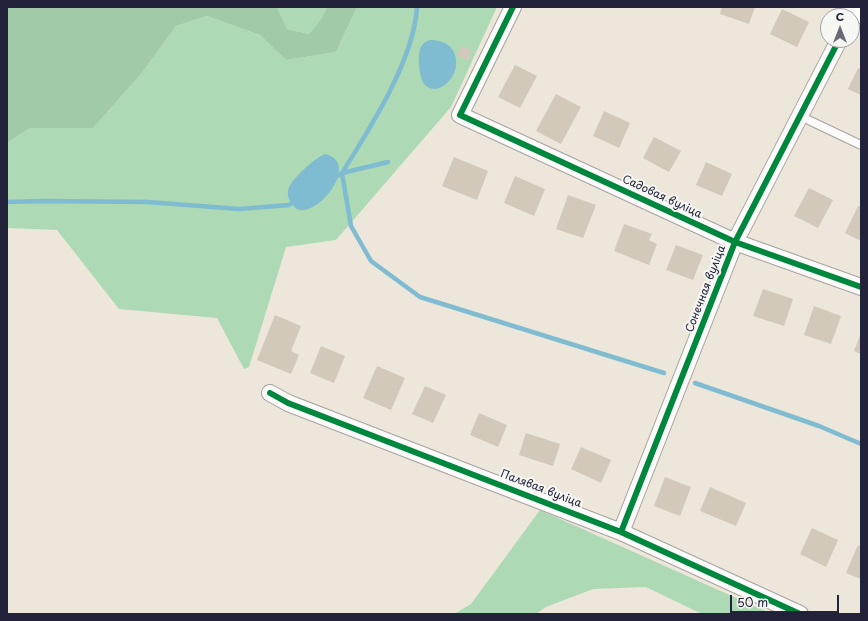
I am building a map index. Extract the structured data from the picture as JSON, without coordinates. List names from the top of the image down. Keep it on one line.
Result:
{"streets":{"street":["Садовая вуліца","Сонечная вуліца","Палявая вуліца"]},"crossings":[["Садовая вуліца","Сонечная вуліца"],["Сонечная вуліца","Палявая вуліца"]],"scale_bar":"50 m","north":"top"}
